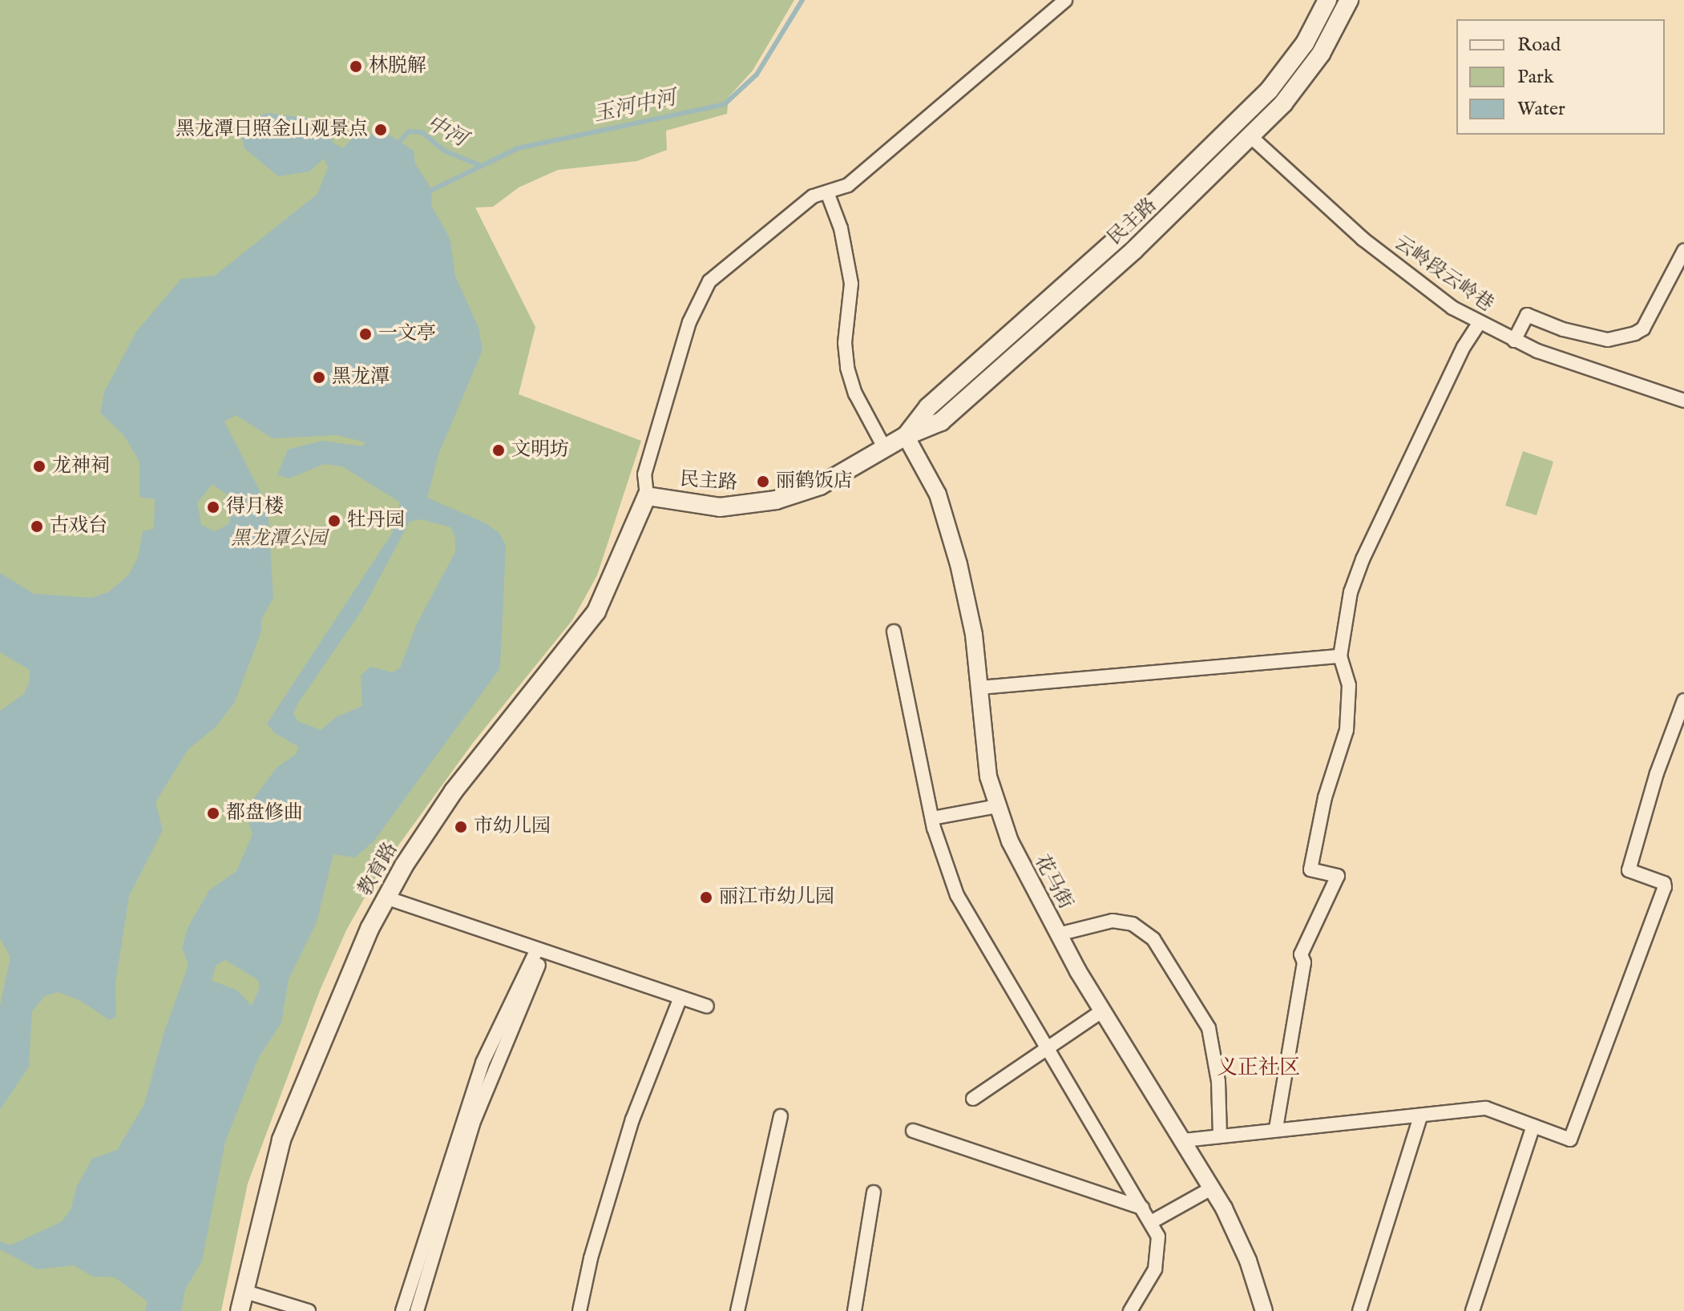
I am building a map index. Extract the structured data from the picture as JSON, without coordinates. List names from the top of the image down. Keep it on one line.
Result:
{"streets":{"main road":["民主路","教育路"],"street":["云岭段云岭巷","花马街"]},"crossings":[["民主路","云岭段云岭巷"],["民主路","教育路"],["民主路","花马街"]],"districts":["义正社区"],"water":["玉河中河","中河"],"parks":["黑龙潭公园"],"places":["林脱解","黑龙潭日照金山观景点","一文亭","黑龙潭","文明坊","龙神祠","丽鹤饭店","得月楼","牡丹园","古戏台","都盘修曲","市幼儿园","丽江市幼儿园"],"legend":["Road","Park","Water"]}
